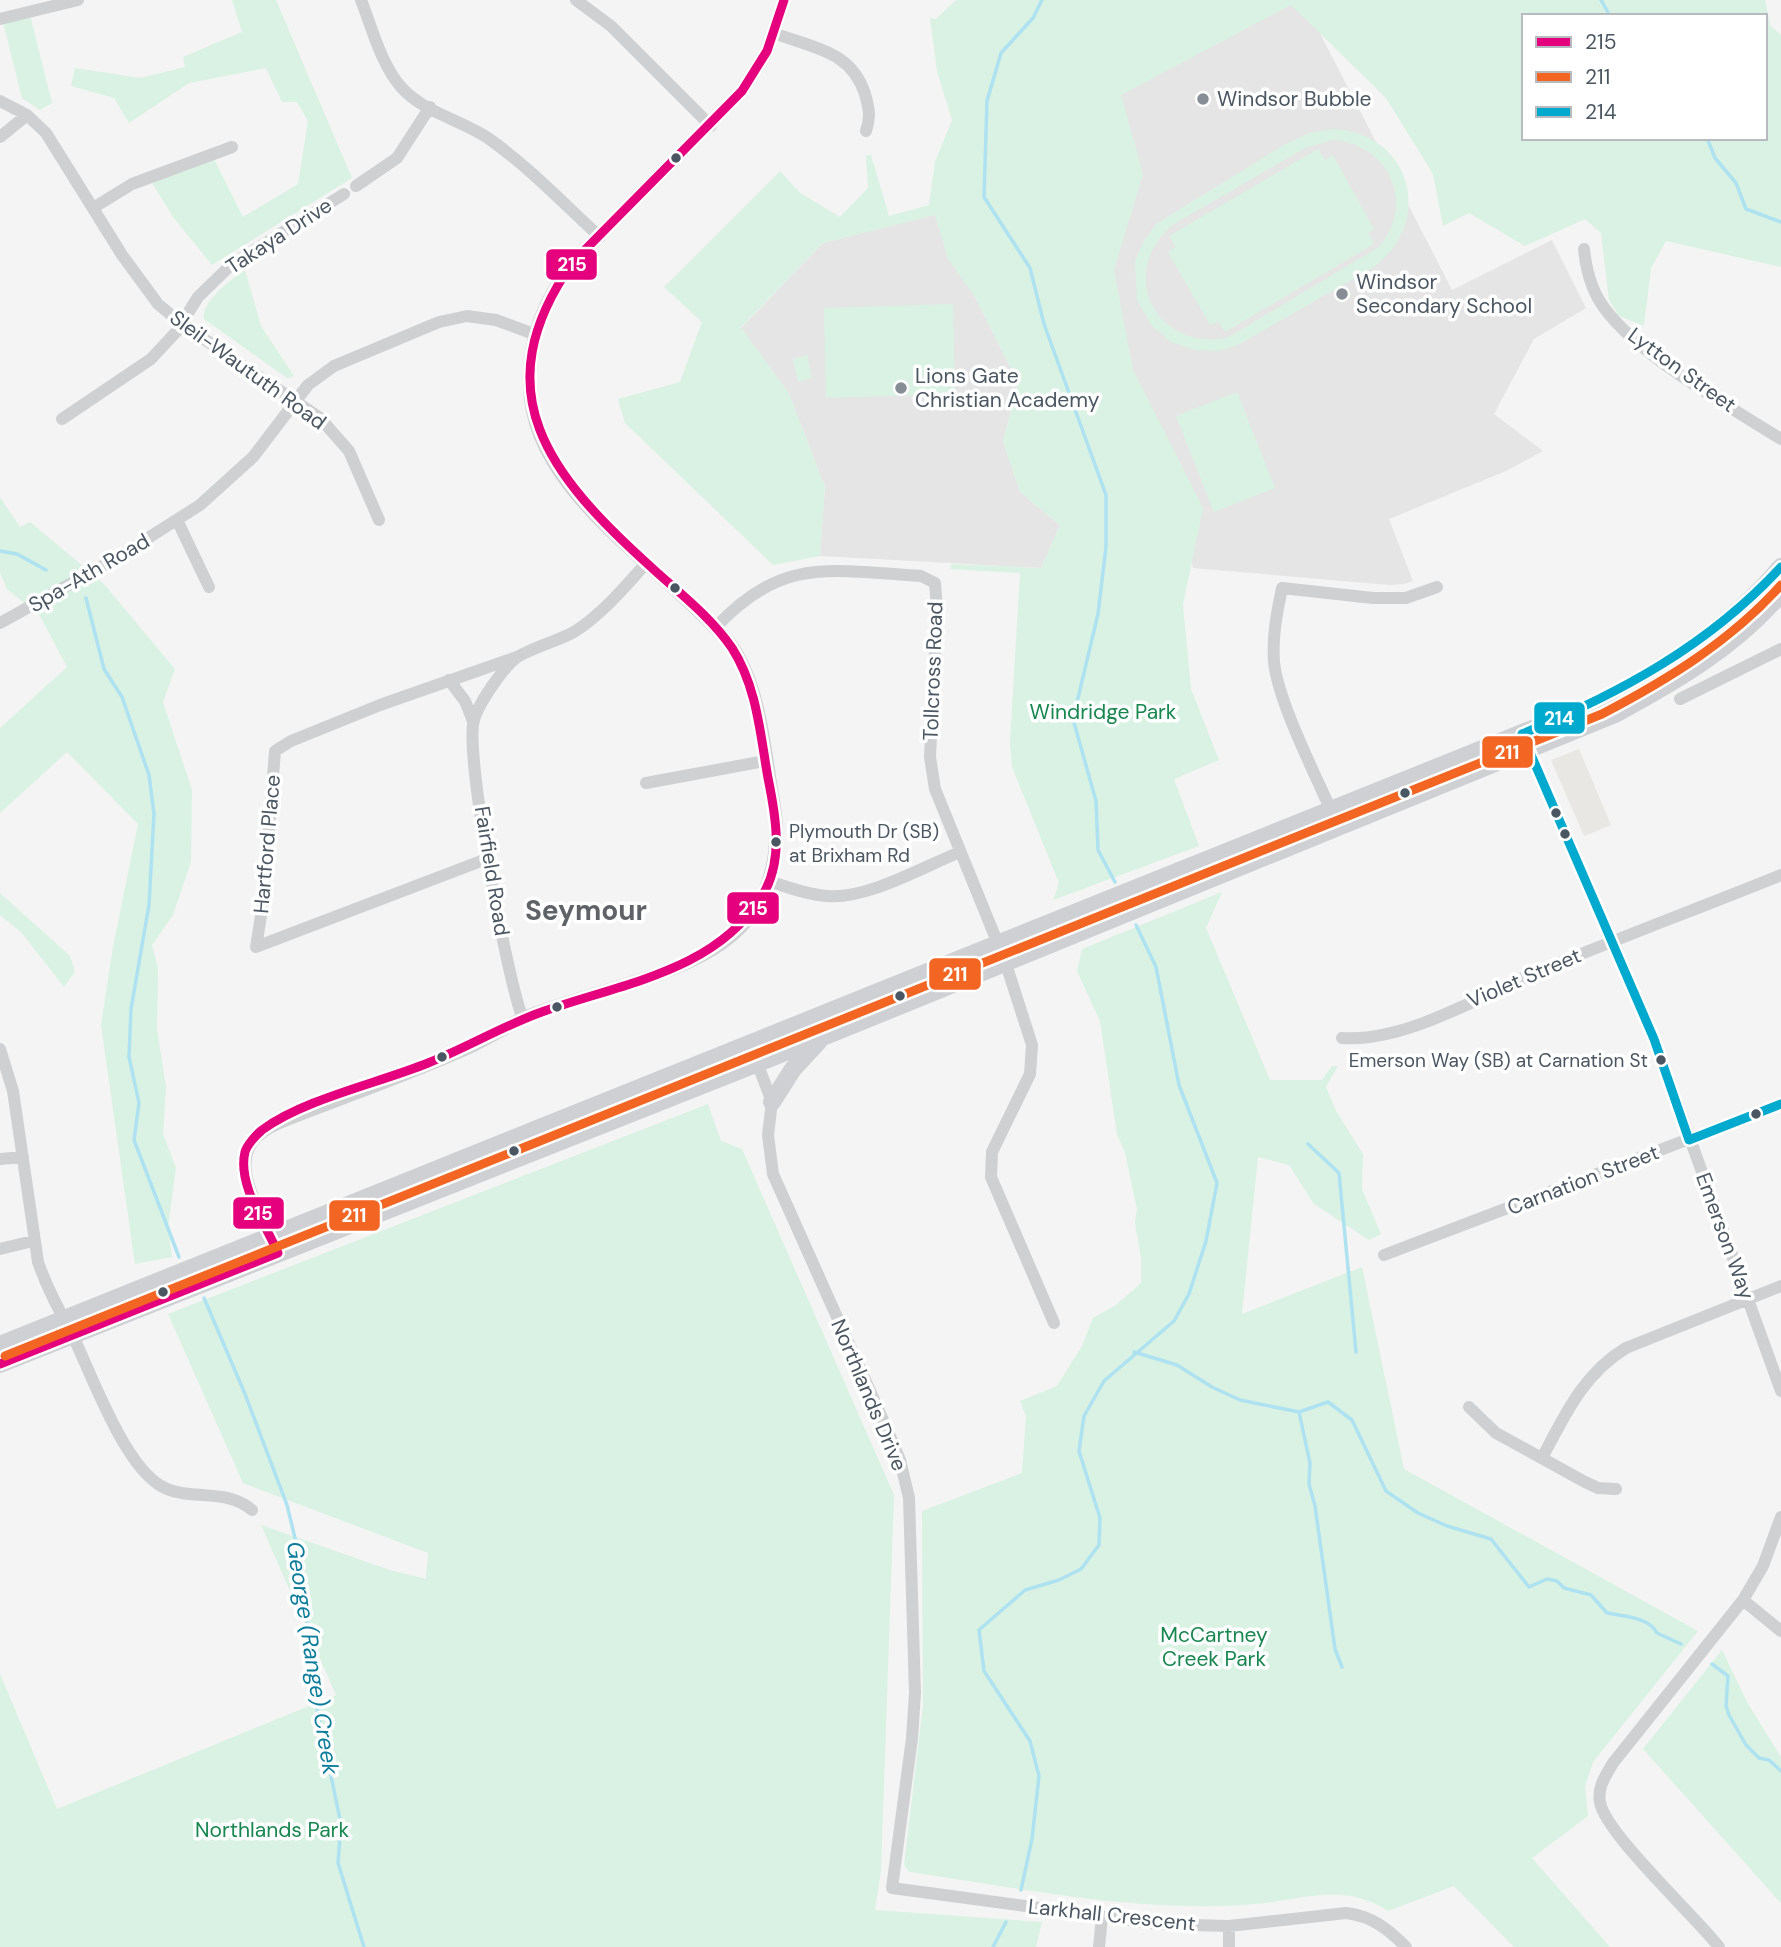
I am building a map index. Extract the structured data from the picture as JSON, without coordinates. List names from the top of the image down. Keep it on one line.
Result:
{"streets":{"street":["Takaya Drive","Sleil-Waututh Road","Lytton Street","Spa-Ath Road","Tollcross Road","Hartford Place","Fairfield Road","Violet Street","Carnation Street","Emerson Way","Northlands Drive","Larkhall Crescent"]},"crossings":[["Takaya Drive","Sleil-Waututh Road"],["Sleil-Waututh Road","Spa-Ath Road"],["Hartford Place","Fairfield Road"],["Violet Street","Emerson Way"],["Carnation Street","Emerson Way"],["Northlands Drive","Larkhall Crescent"]],"districts":["Seymour"],"water":["George (Range) Creek"],"parks":["Windridge Park","McCartney Creek Park","Northlands Park"],"places":["Windsor Bubble","Windsor Secondary School","Lions Gate Christian Academy","Plymouth Dr (SB) at Brixham Rd","Emerson Way (SB) at Carnation St"],"lines":["transit line 215","transit line 214","transit line 211"],"legend":["215","211","214"]}
